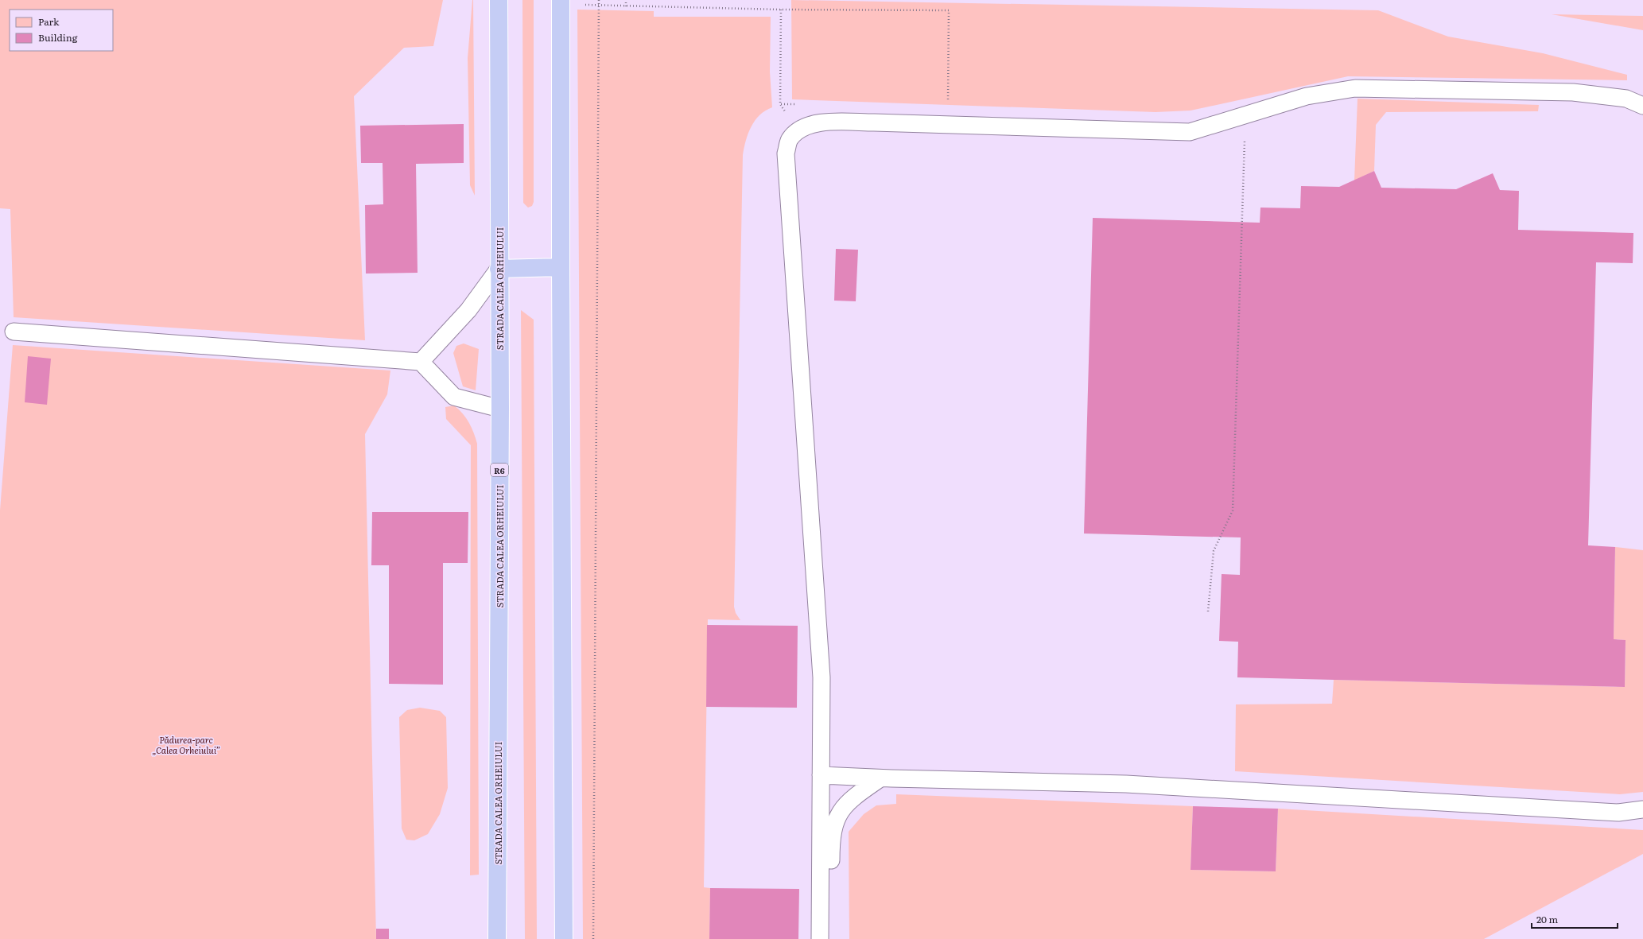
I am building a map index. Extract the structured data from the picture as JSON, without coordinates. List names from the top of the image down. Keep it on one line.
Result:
{"streets":{"highway":["STRADA CALEA ORHEIULUI","R6"]},"parks":["Pădurea-parc „Calea Orheiului”"],"legend":["Park","Building"],"scale_bar":"20 m"}
